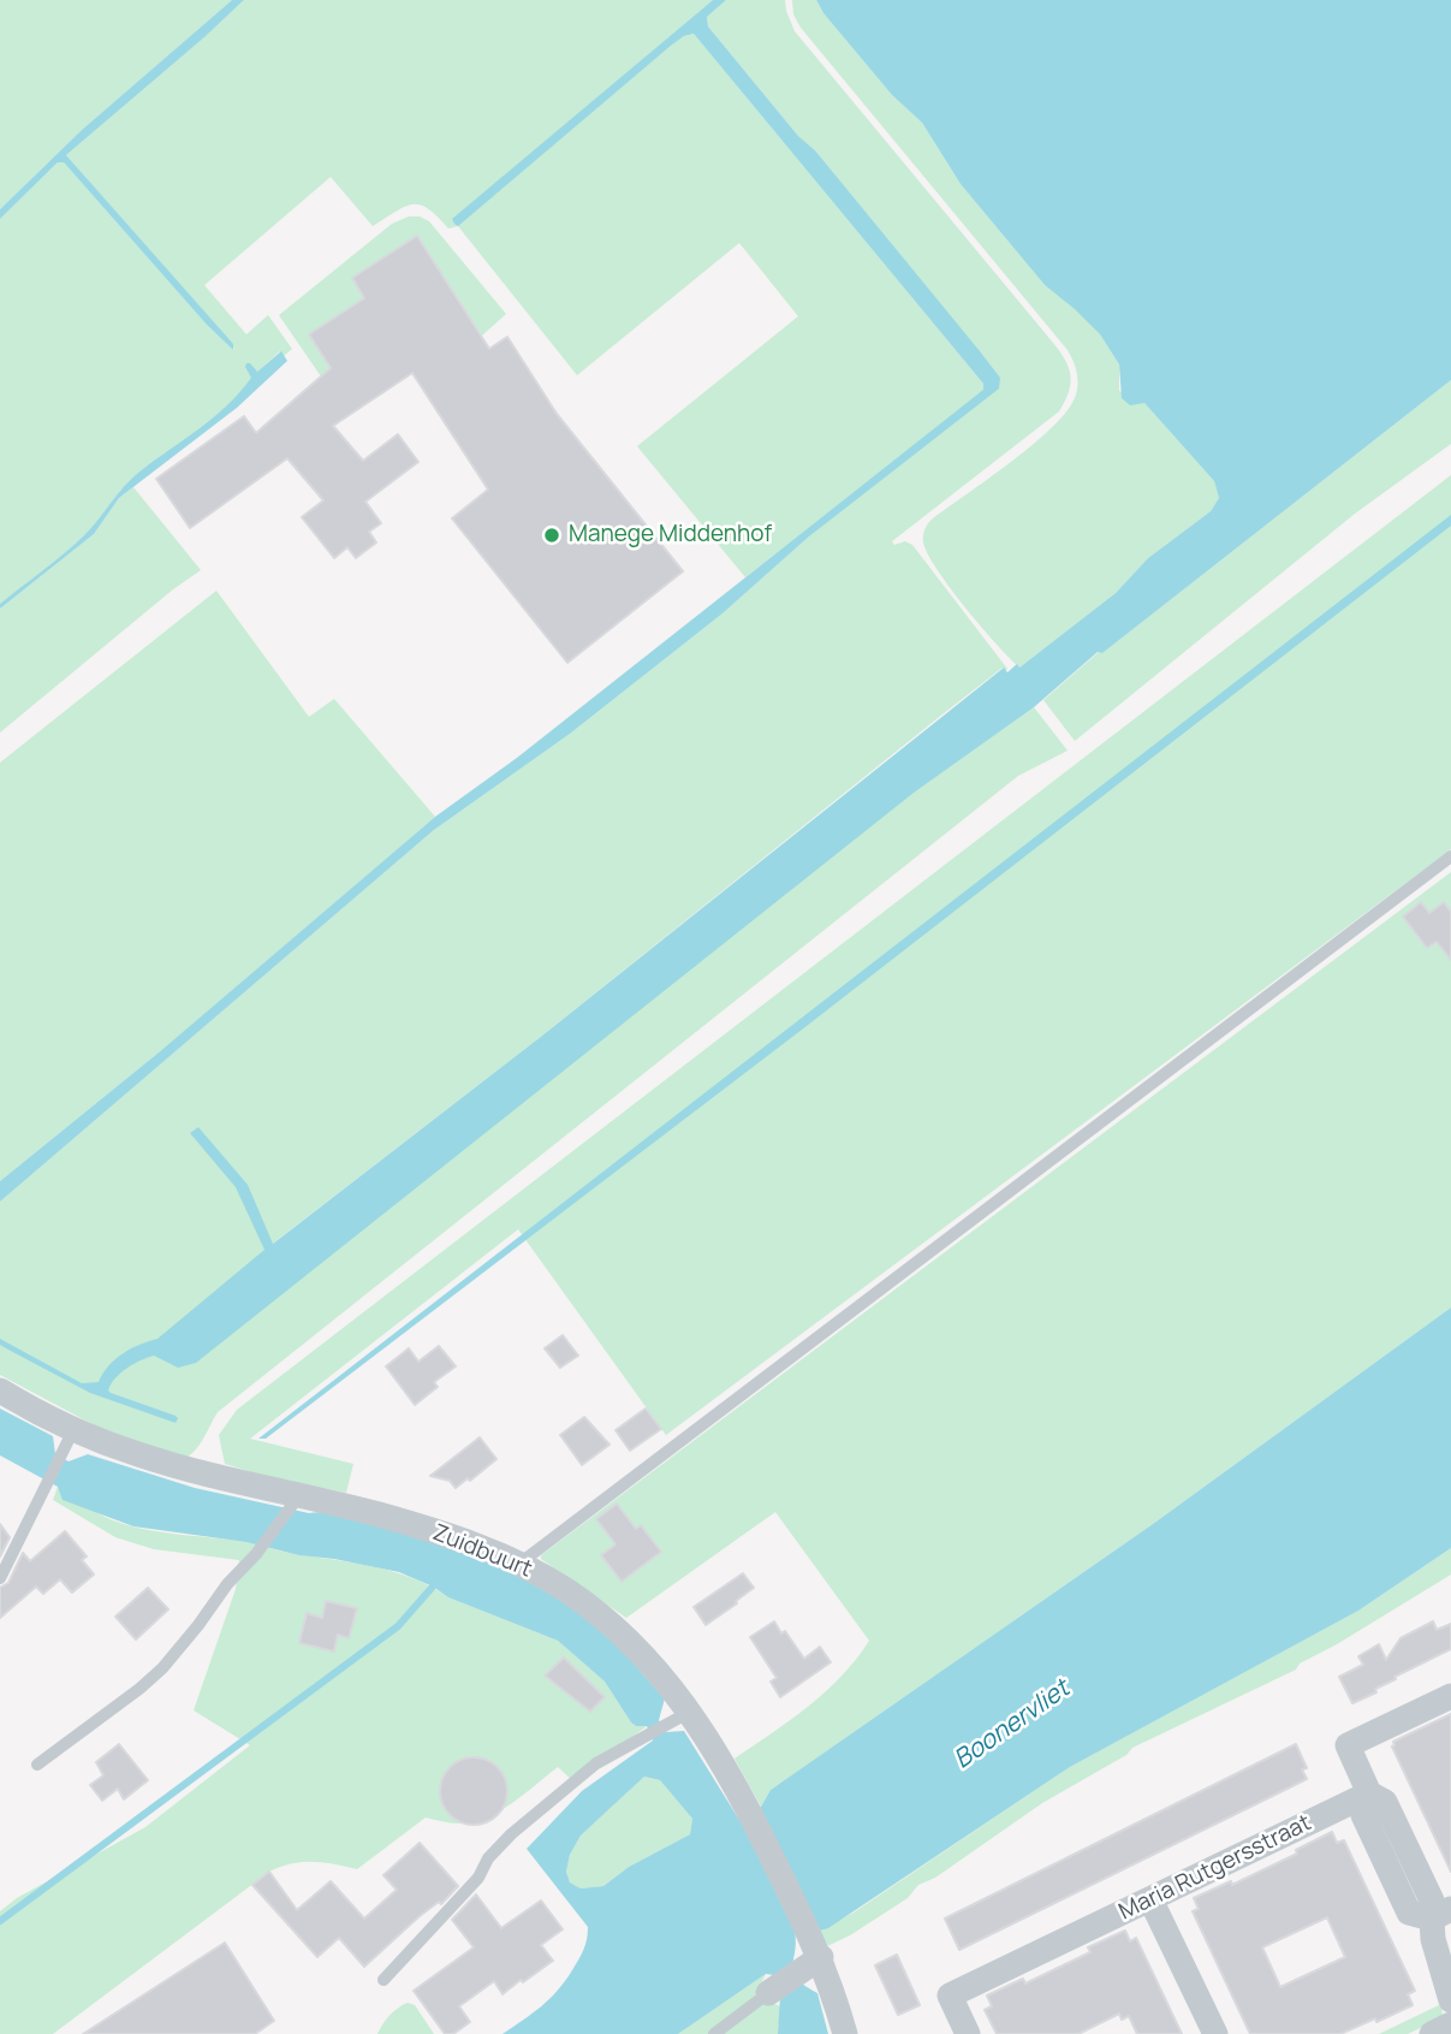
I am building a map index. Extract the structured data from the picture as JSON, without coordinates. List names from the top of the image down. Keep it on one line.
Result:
{"streets":{"street":["Zuidbuurt","Maria Rutgersstraat"]},"water":["Boonervliet"],"places":["Manege Middenhof"]}
